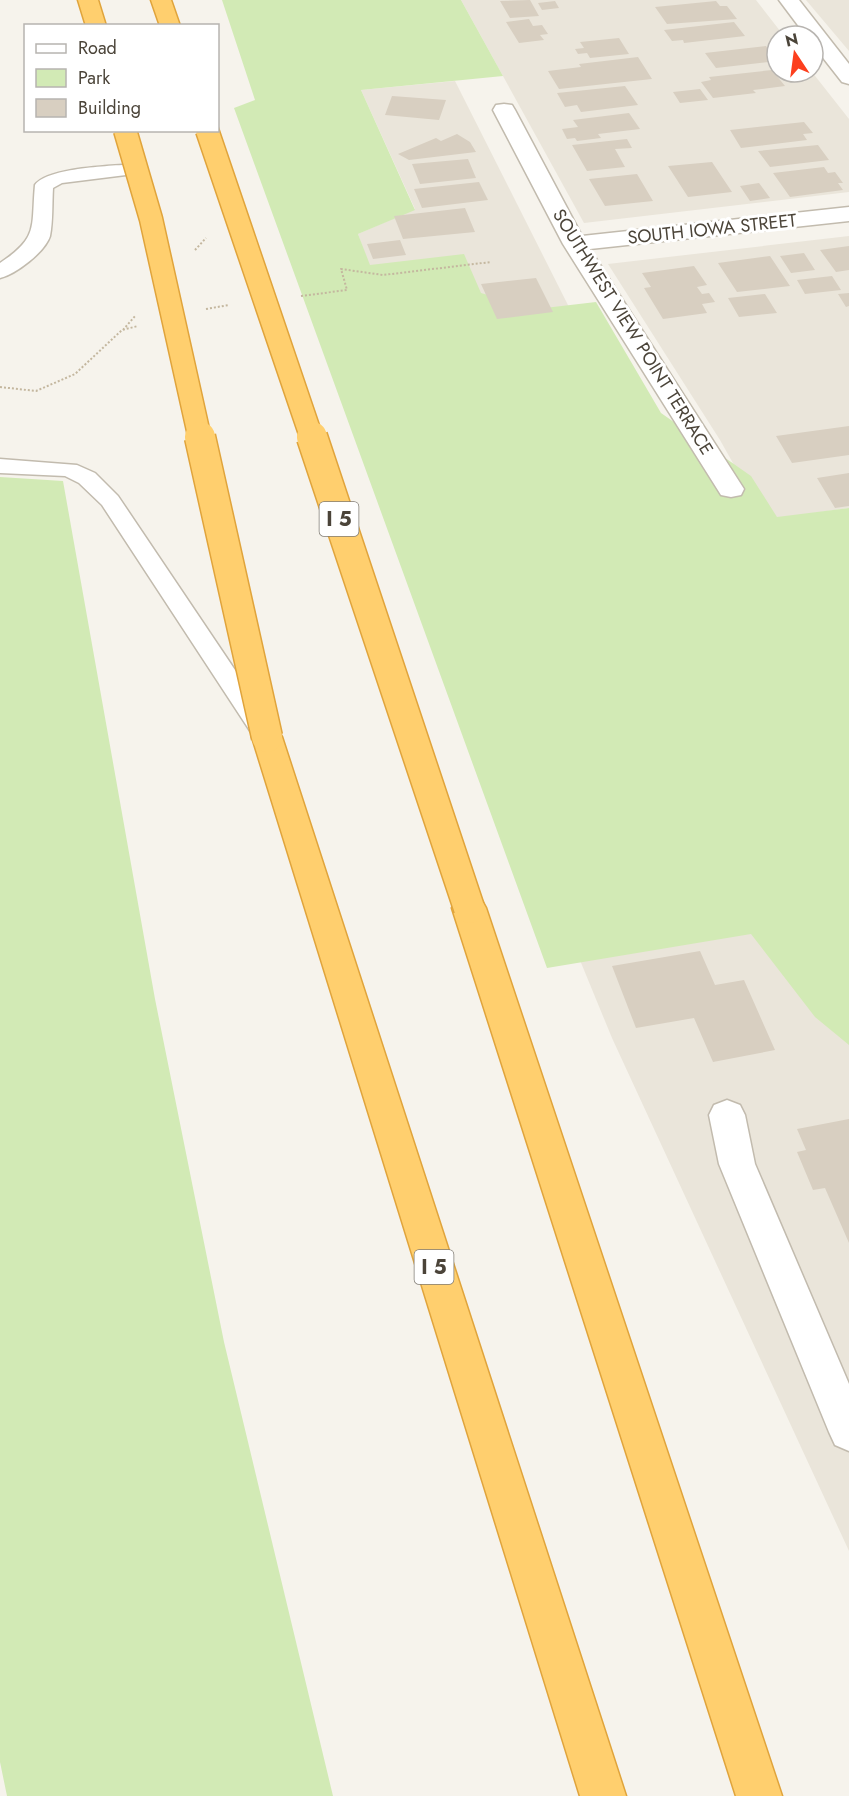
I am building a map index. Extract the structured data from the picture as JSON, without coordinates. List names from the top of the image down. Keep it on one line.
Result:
{"streets":{"highway":["I 5"],"street":["SOUTH IOWA STREET","SOUTHWEST VIEW POINT TERRACE"]},"crossings":[["SOUTH IOWA STREET","SOUTHWEST VIEW POINT TERRACE"]],"legend":["Road","Park","Building"],"north":"top"}
